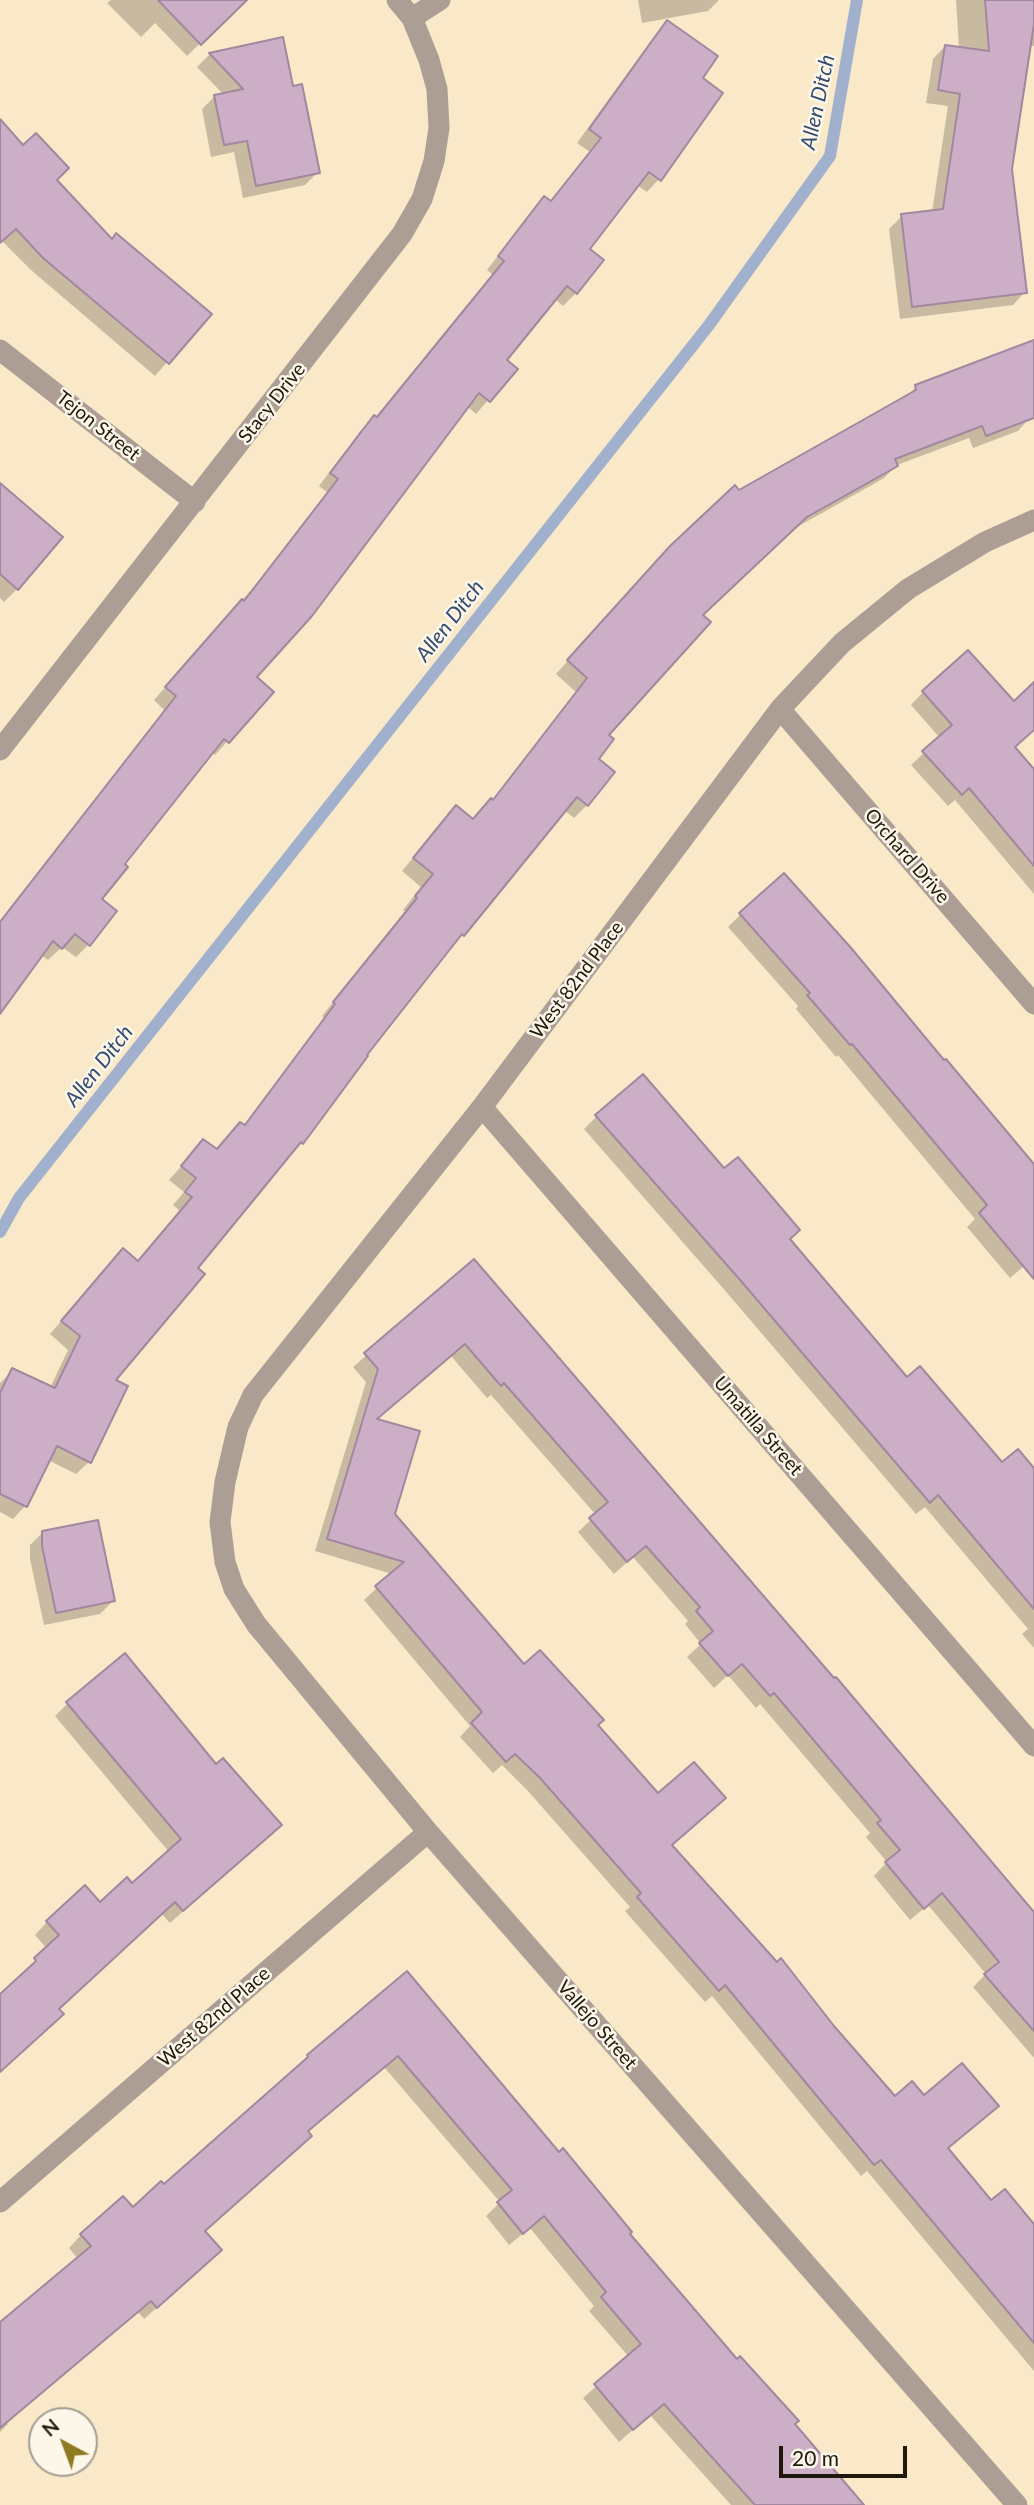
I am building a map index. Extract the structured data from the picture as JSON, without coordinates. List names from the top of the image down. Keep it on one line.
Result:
{"streets":{"street":["Stacy Drive","Tejon Street","Orchard Drive","West 82nd Place","Umatilla Street","Vallejo Street"]},"crossings":[["Stacy Drive","Tejon Street"],["Orchard Drive","West 82nd Place"],["West 82nd Place","Umatilla Street"],["West 82nd Place","Vallejo Street"]],"water":["Allen Ditch"],"scale_bar":"20 m","north":"top left"}
